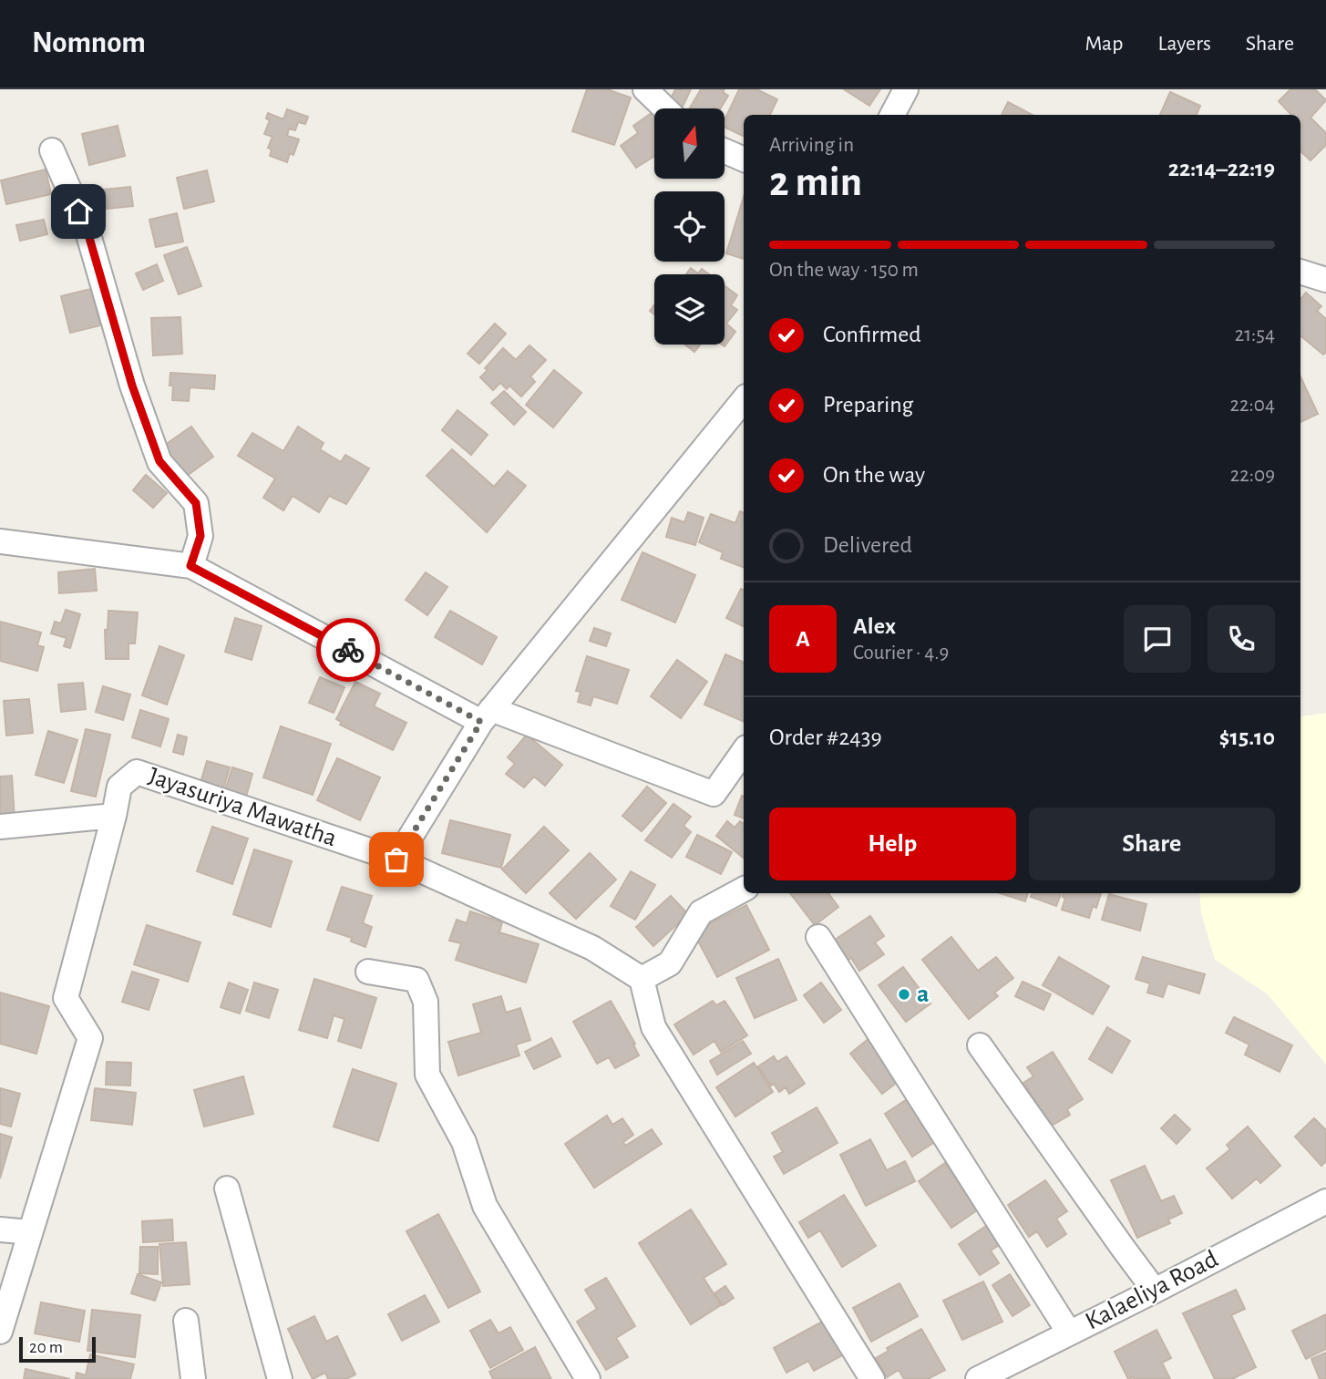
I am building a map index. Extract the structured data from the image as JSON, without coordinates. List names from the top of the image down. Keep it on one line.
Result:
{"streets":{"street":["Jayasuriya Mawatha","Kalaeliya Road"]},"places":["a"],"scale_bar":"20 m","north":"top","page":{"header":"Nomnom","nav":["Map","Layers","Share"],"heading":["2 min","Arriving in","22:14–22:19"],"panel":["Alex","Courier · 4.9","Order #2439","$15.10"],"bar":"On the way · 150 m","list":[["Confirmed","21:54"],["Preparing","22:04"],["On the way","22:09"],"Delivered"],"round":"A","buttons":["Help","Share"],"scale":"20 m"}}
